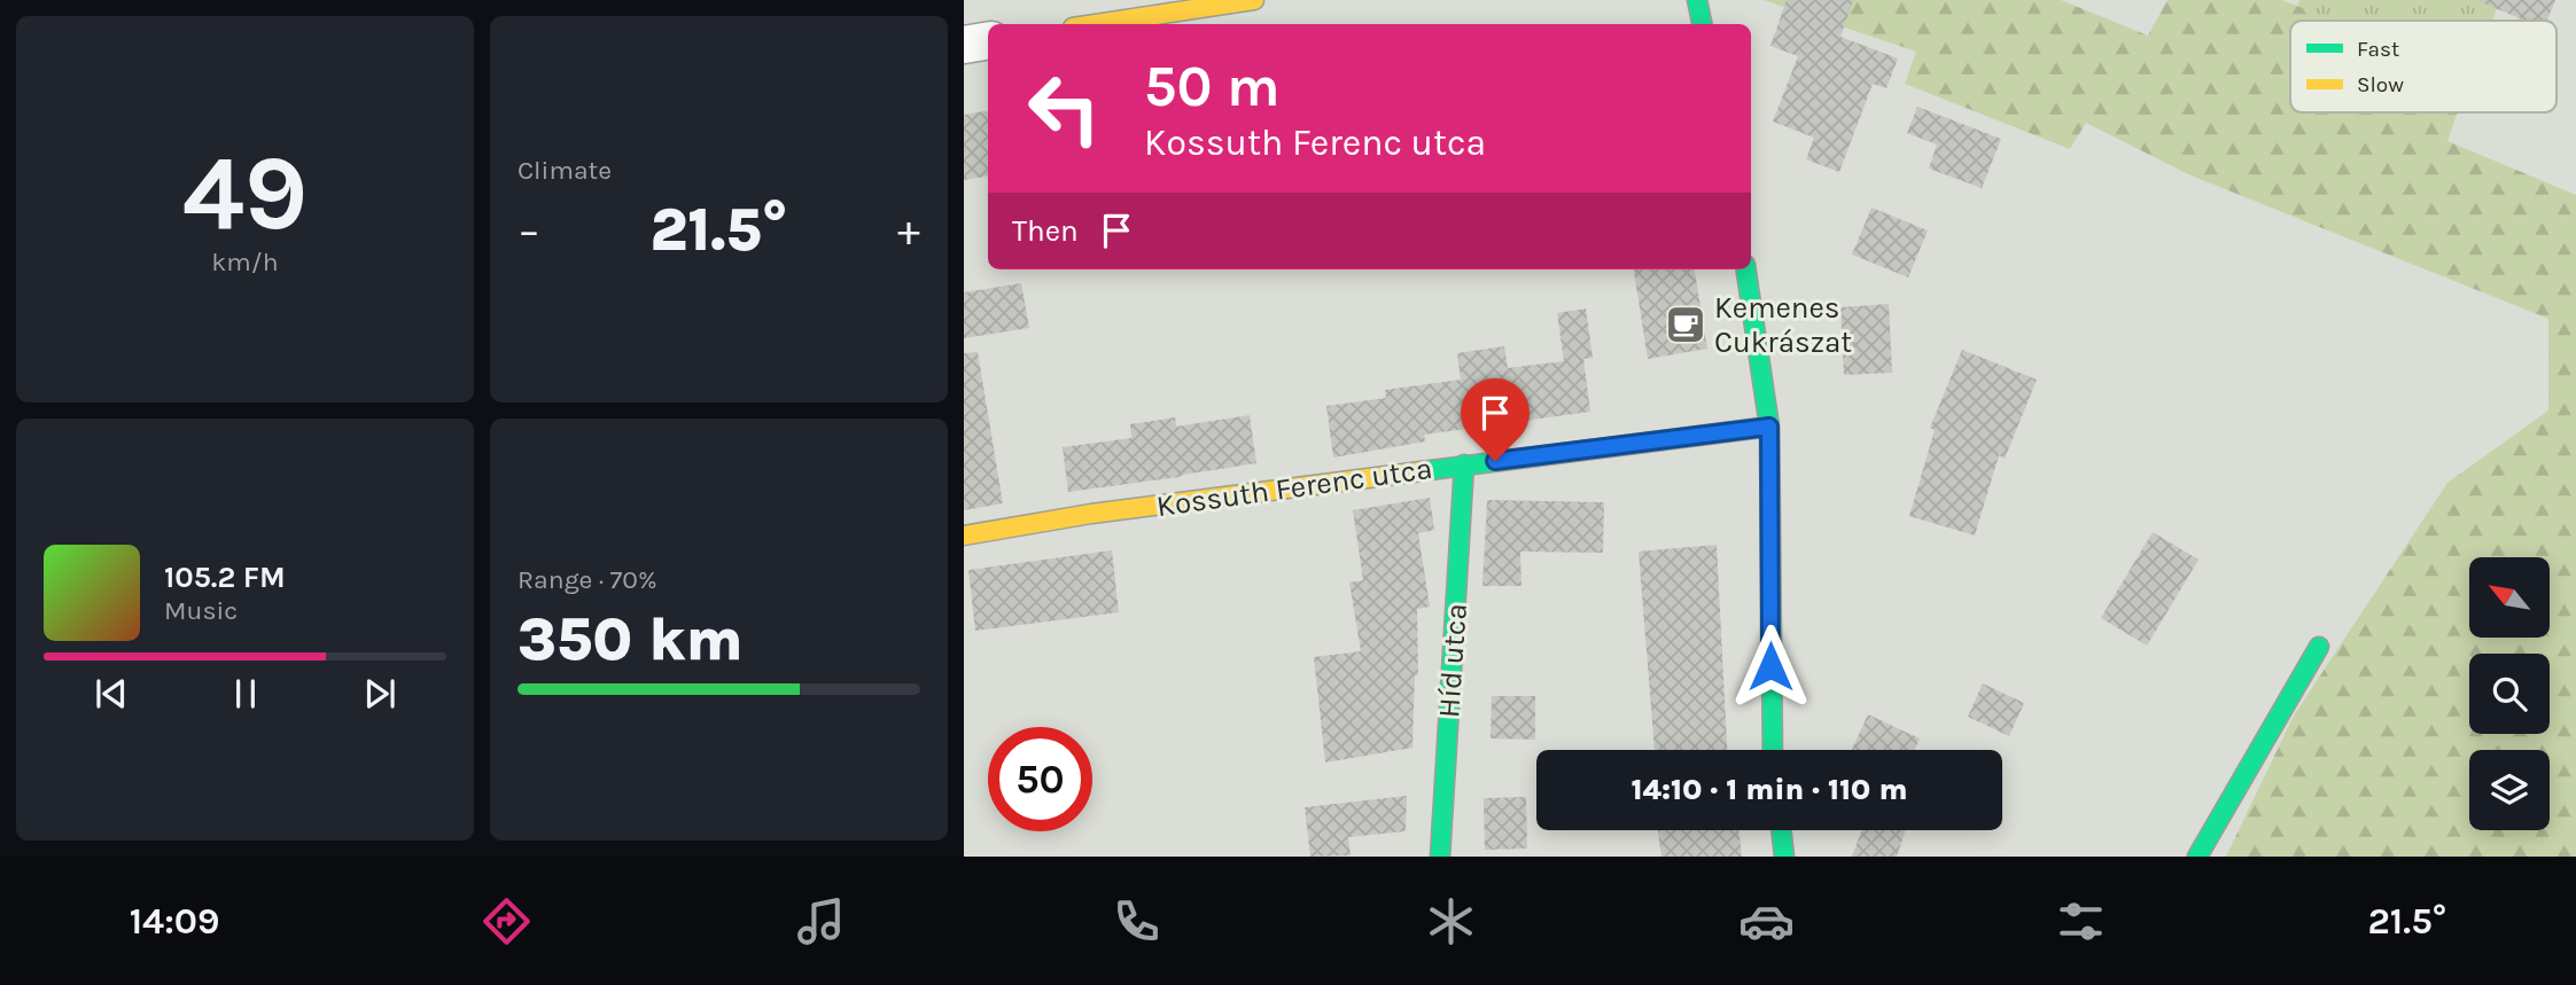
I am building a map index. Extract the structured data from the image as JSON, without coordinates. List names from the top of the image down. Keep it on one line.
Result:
{"streets":{"street":["Kossuth Ferenc utca","Híd utca"]},"crossings":[["Kossuth Ferenc utca","Híd utca"]],"places":{"cafe":["Kemenes Cukrászat"]},"legend":["Fast","Slow"],"north":"top left","page":{"tile":[["49","km/h"],"Climate",["Range · 70%","350 km"]],"turn":["50 m","Kossuth Ferenc utca"],"then":"Then","heat":["−","21.5°","+"],"song":["105.2 FM","Music"],"limit":"50","trip":"14:10 · 1 min · 110 m","tabs":["14:09","21.5°"]}}
